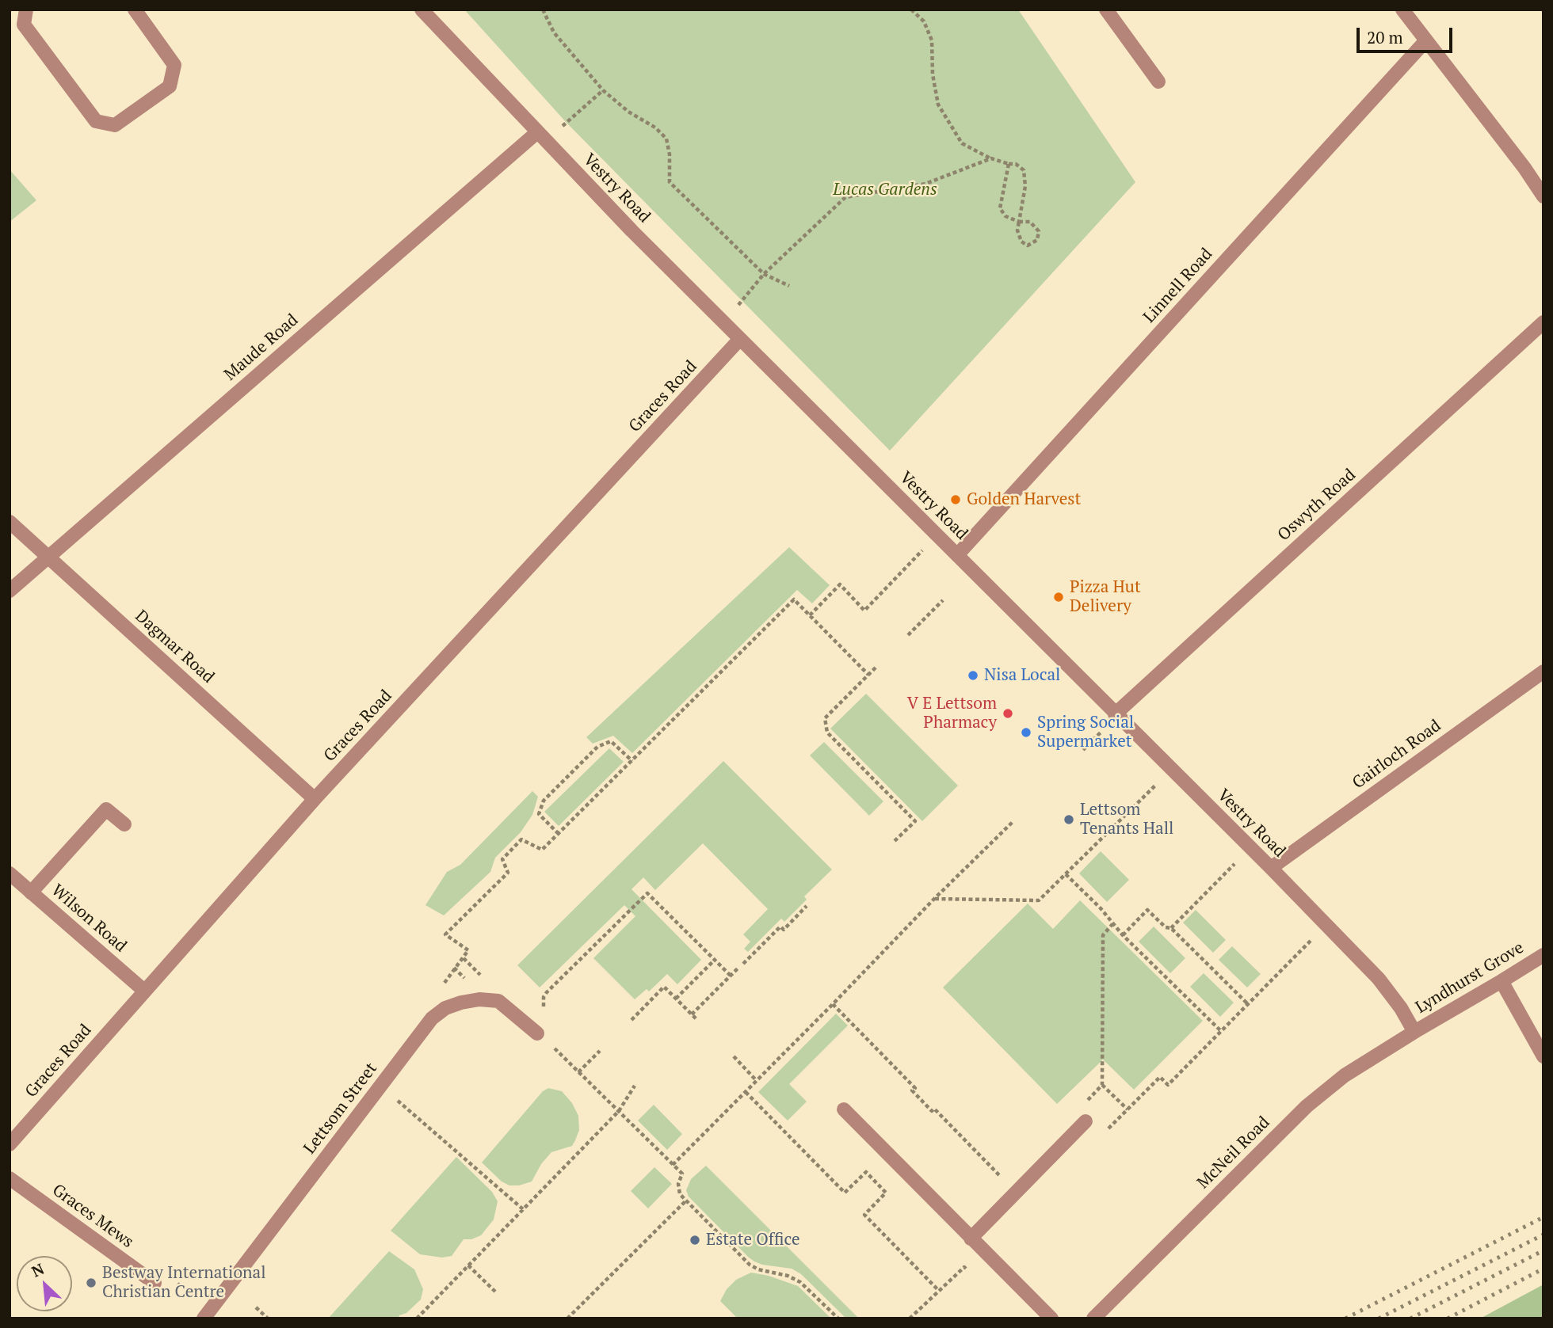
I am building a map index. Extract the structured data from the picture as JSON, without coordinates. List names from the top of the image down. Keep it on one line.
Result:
{"streets":{"street":["Vestry Road","Linnell Road","Maude Road","Graces Road","Oswyth Road","Dagmar Road","Gairloch Road","Wilson Road","Lyndhurst Grove","Lettsom Street","McNeil Road","Graces Mews"]},"crossings":[["Vestry Road","Linnell Road"],["Vestry Road","Maude Road"],["Vestry Road","Graces Road"],["Vestry Road","Oswyth Road"],["Vestry Road","Gairloch Road"],["Vestry Road","Lyndhurst Grove"],["Vestry Road","McNeil Road"],["Maude Road","Dagmar Road"],["Graces Road","Dagmar Road"],["Graces Road","Wilson Road"],["Lyndhurst Grove","McNeil Road"]],"parks":["Lucas Gardens"],"places":["Golden Harvest","Pizza Hut Delivery","Nisa Local","V E Lettsom Pharmacy","Spring Social Supermarket","Lettsom Tenants Hall","Estate Office","Bestway International Christian Centre"],"scale_bar":"20 m","north":"top left"}
